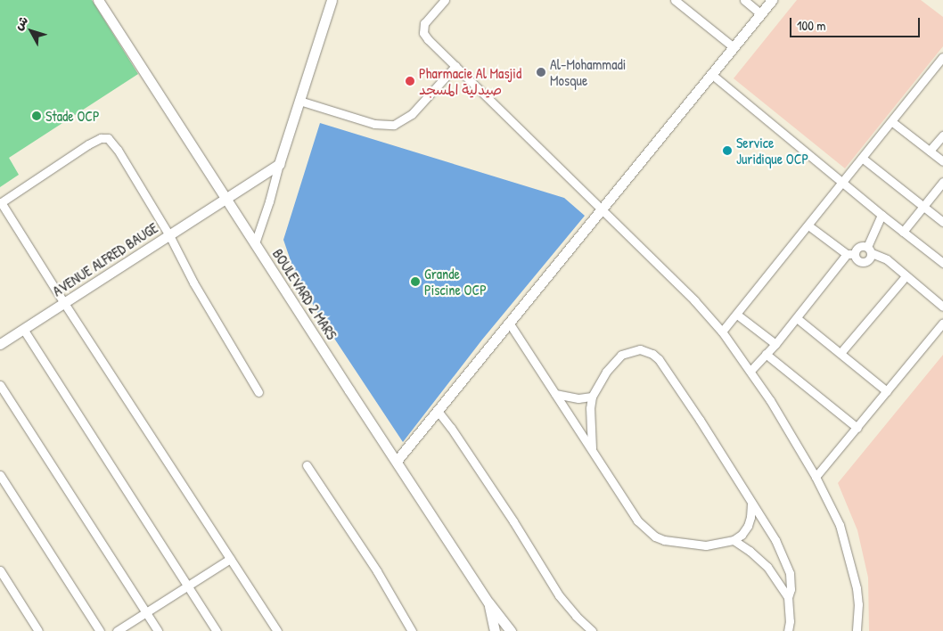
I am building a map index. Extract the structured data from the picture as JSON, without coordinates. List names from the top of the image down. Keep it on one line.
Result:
{"streets":{"street":["AVENUE ALFRED BAUGE","BOULEVARD 2 MARS"]},"crossings":[["AVENUE ALFRED BAUGE","BOULEVARD 2 MARS"]],"places":["Al-Mohammadi Mosque","Pharmacie Al Masjid صيدلية المسجد","Stade OCP","Service Juridique OCP","Grande Piscine OCP"],"scale_bar":"100 m","north":"top left"}
